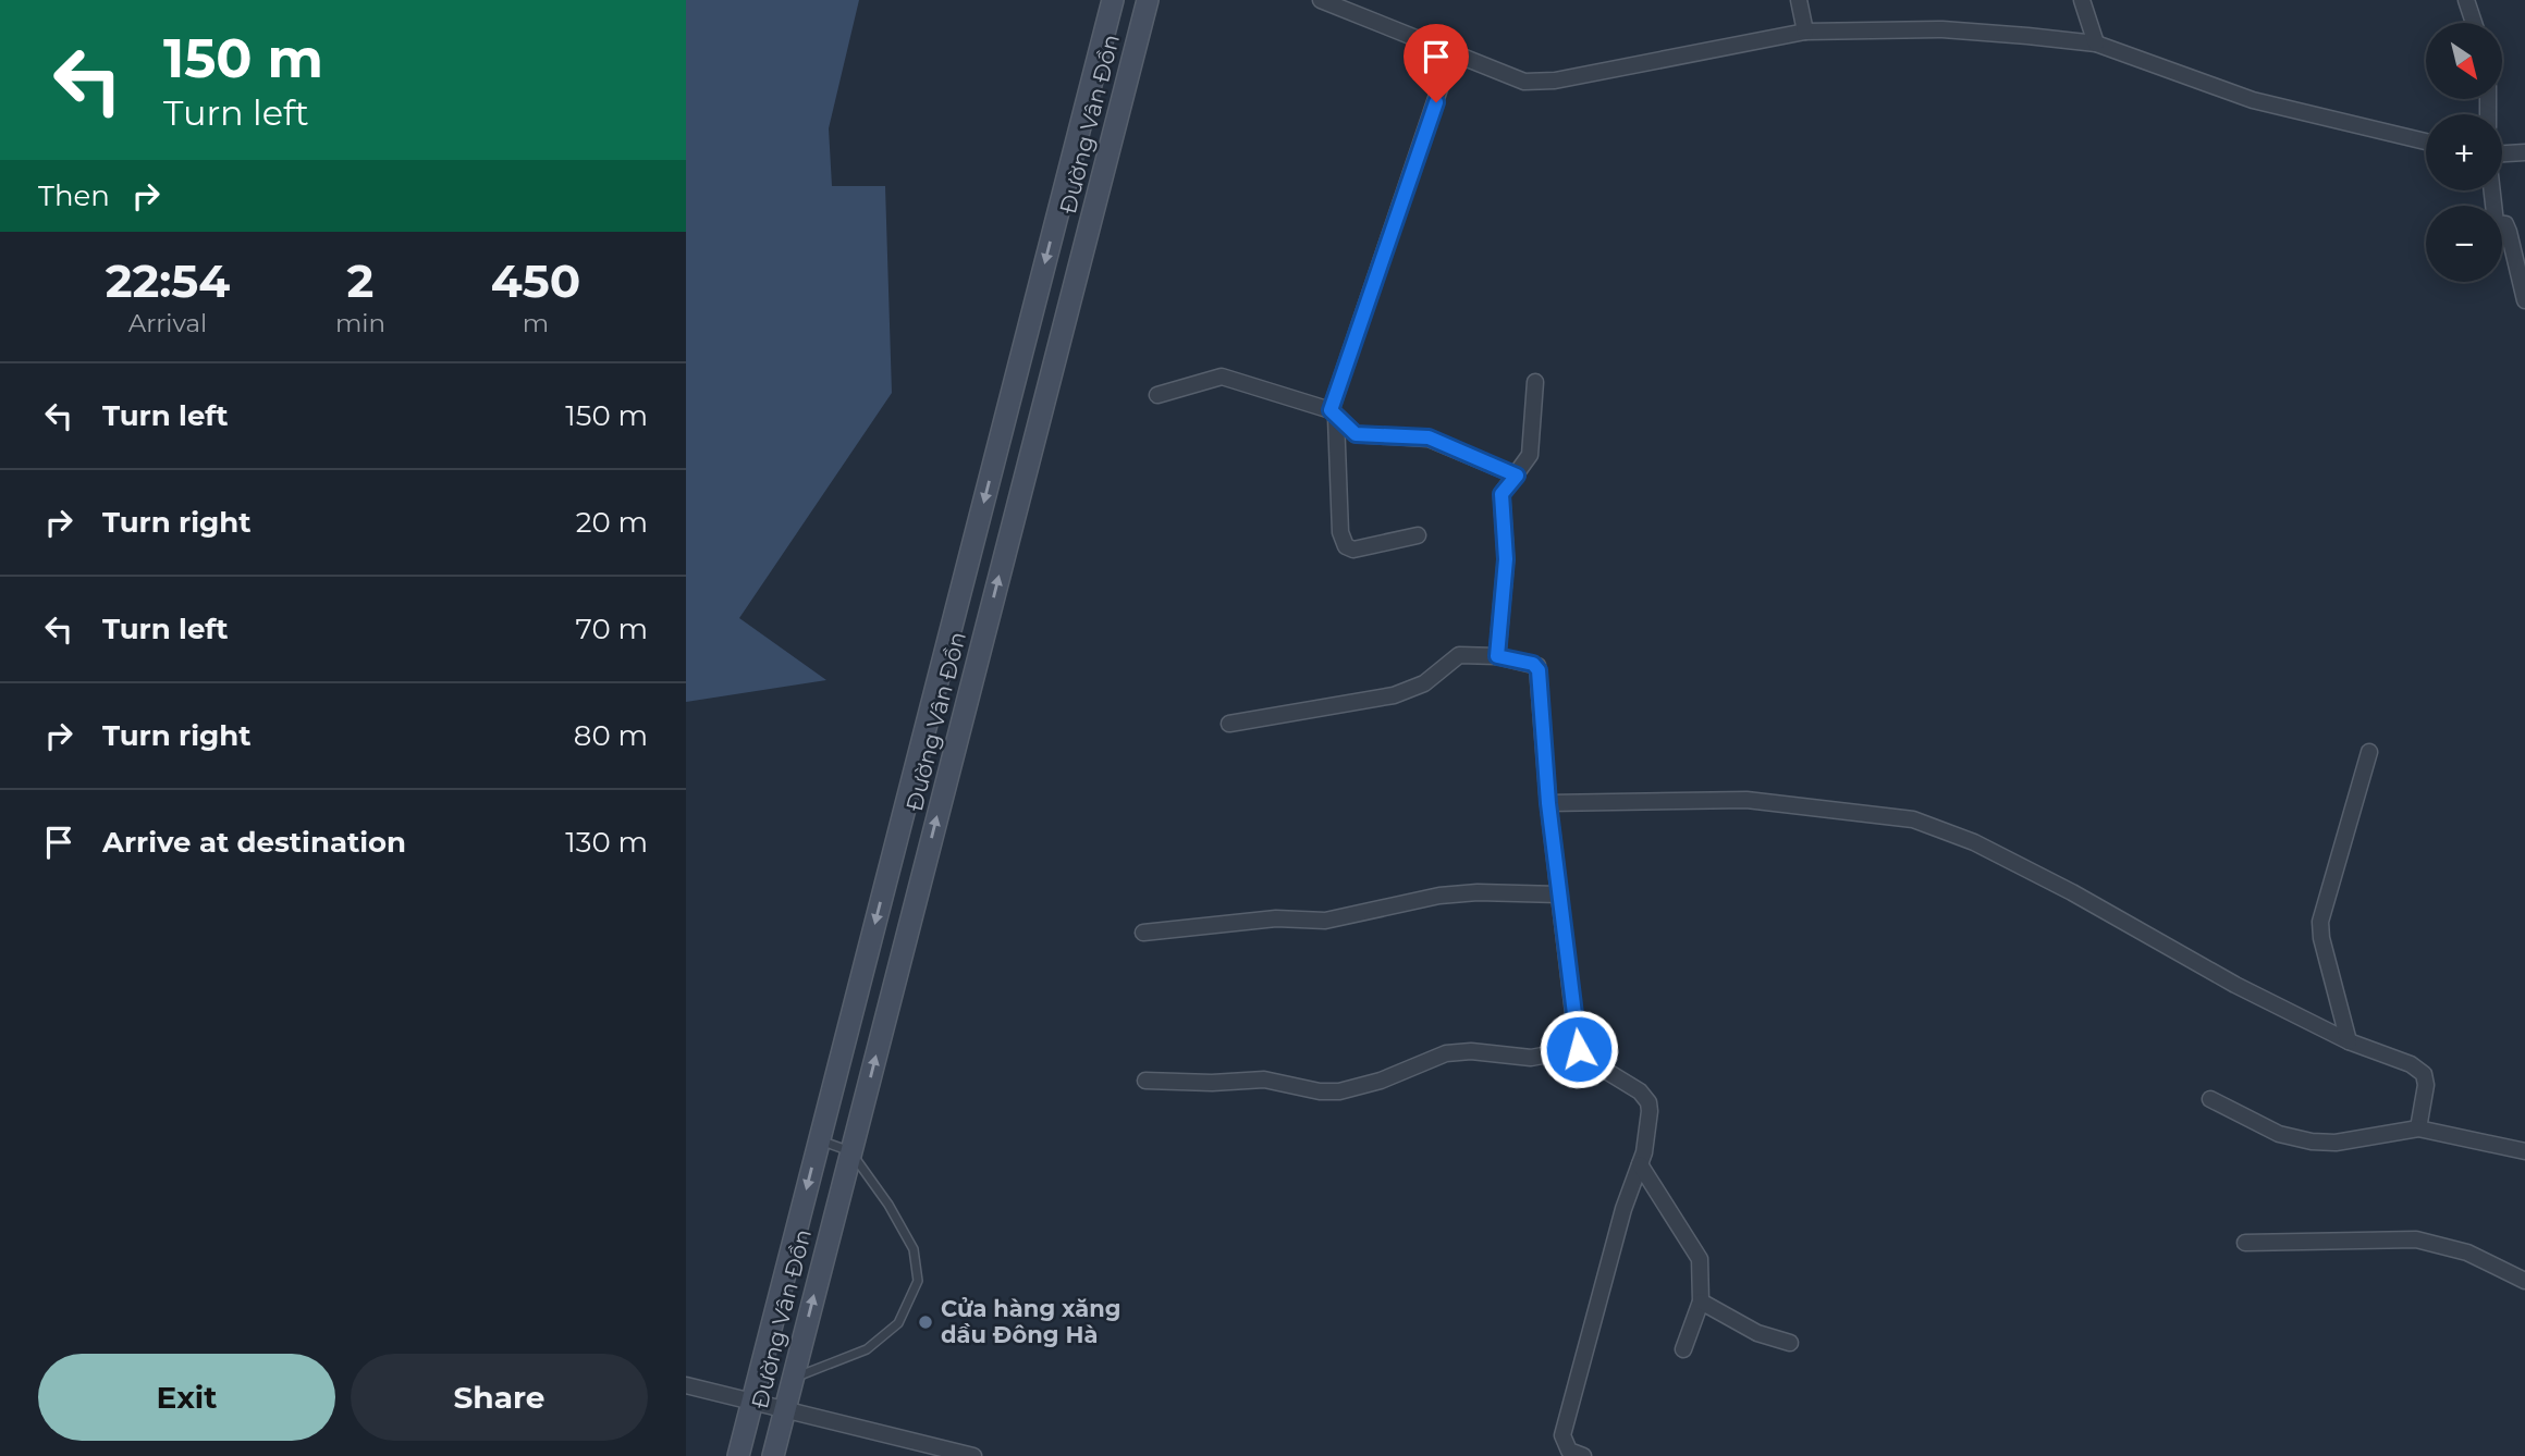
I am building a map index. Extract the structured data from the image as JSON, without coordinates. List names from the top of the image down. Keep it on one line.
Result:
{"streets":{"main road":["Đường Vân Đồn"]},"places":["Cửa hàng xăng dầu Đông Hà"],"north":"bottom right","page":{"turn":["150 m","Turn left"],"map_buttons":["+","−"],"then":"Then","eta":["22:54","Arrival","2","min","450","m"],"list":[{"name":"Turn left","value":"150 m"},{"name":"Turn right","value":"20 m"},{"name":"Turn left","value":"70 m"},{"name":"Turn right","value":"80 m"},{"name":"Arrive at destination","value":"130 m"}],"buttons":["Exit","Share"]}}
